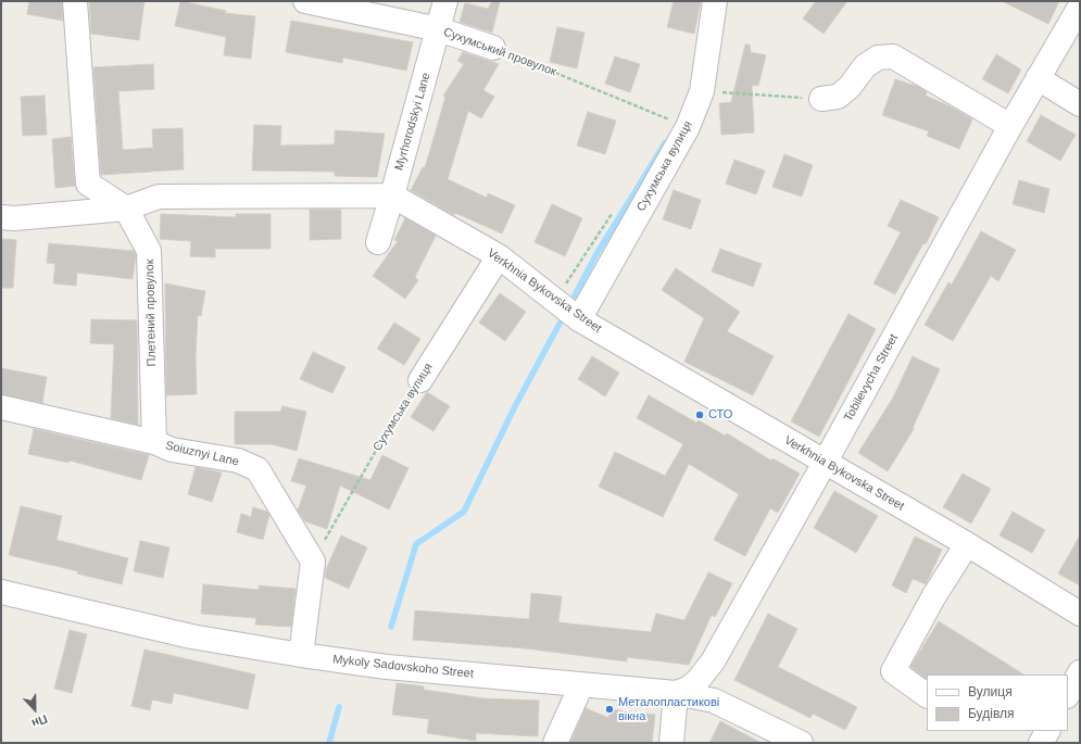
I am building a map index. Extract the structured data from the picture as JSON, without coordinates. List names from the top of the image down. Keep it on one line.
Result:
{"streets":{"street":["Сухумський провулок","Myrhorodskyi Lane","Сухумська вулиця","Verkhnia Bykovska Street","Плетений провулок","Tobilevycha Street","Soiuznyi Lane","Mykoly Sadovskoho Street"]},"crossings":[["Сухумський провулок","Myrhorodskyi Lane"],["Сухумський провулок","Сухумська вулиця"],["Myrhorodskyi Lane","Verkhnia Bykovska Street"],["Сухумська вулиця","Verkhnia Bykovska Street"],["Сухумська вулиця","Soiuznyi Lane"],["Verkhnia Bykovska Street","Tobilevycha Street"],["Плетений провулок","Soiuznyi Lane"],["Tobilevycha Street","Mykoly Sadovskoho Street"]],"places":["СТО","Металопластикові вікна"],"legend":["Вулиця","Будівля"],"north":"bottom"}
